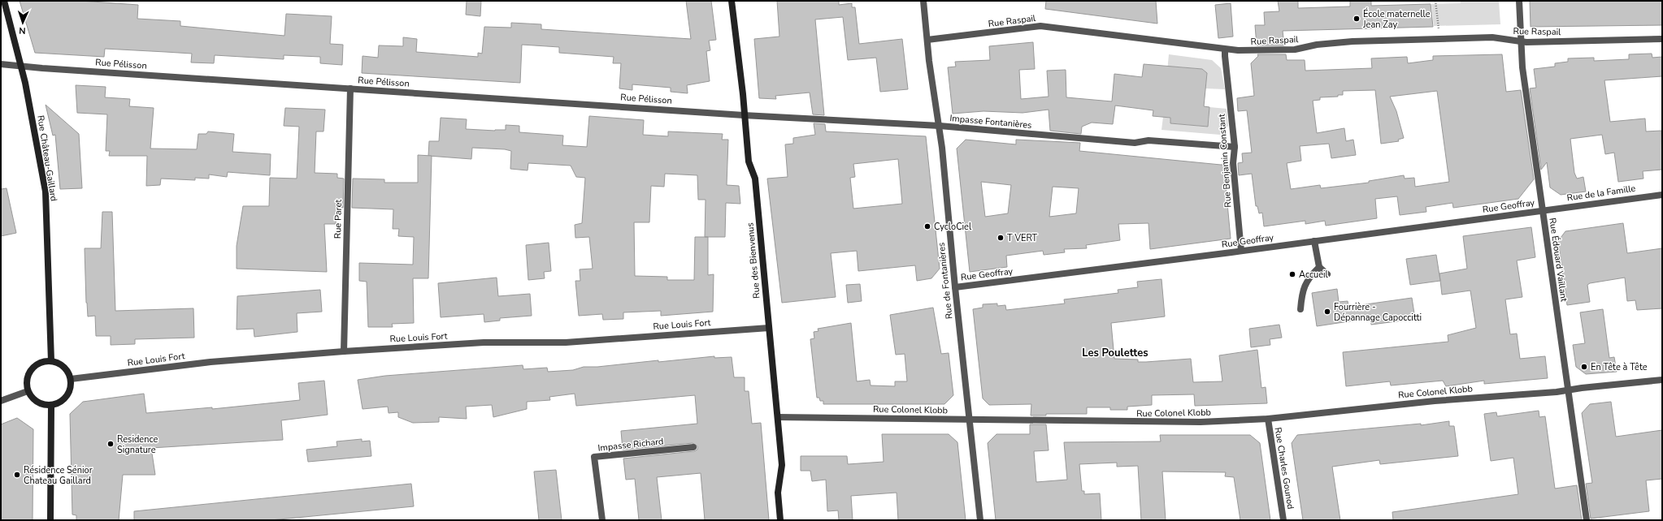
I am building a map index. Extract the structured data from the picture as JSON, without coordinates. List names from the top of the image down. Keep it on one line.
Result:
{"streets":{"street":["Rue Raspail","Rue Pélisson","Impasse Fontanières","Rue Château-Gaillard","Rue Benjamin Constant","Rue de la Famille","Rue Geoffray","Rue Paret","Rue Édouard Vaillant","Rue des Bienvenus","Rue de Fontanières","Rue Louis Fort","Rue Colonel Klobb","Impasse Richard","Rue Charles Gounod"]},"crossings":[["Rue Raspail","Rue Benjamin Constant"],["Rue Raspail","Rue Édouard Vaillant"],["Rue Raspail","Rue de Fontanières"],["Rue Pélisson","Impasse Fontanières"],["Rue Pélisson","Rue Château-Gaillard"],["Rue Pélisson","Rue Paret"],["Rue Pélisson","Rue des Bienvenus"],["Impasse Fontanières","Rue Benjamin Constant"],["Impasse Fontanières","Rue des Bienvenus"],["Impasse Fontanières","Rue de Fontanières"],["Rue Château-Gaillard","Rue Louis Fort"],["Rue Benjamin Constant","Rue Geoffray"],["Rue de la Famille","Rue Geoffray"],["Rue de la Famille","Rue Édouard Vaillant"],["Rue Geoffray","Rue Édouard Vaillant"],["Rue Geoffray","Rue de Fontanières"],["Rue Paret","Rue Louis Fort"],["Rue Édouard Vaillant","Rue Colonel Klobb"],["Rue des Bienvenus","Rue Louis Fort"],["Rue des Bienvenus","Rue Colonel Klobb"],["Rue de Fontanières","Rue Colonel Klobb"],["Rue Colonel Klobb","Rue Charles Gounod"]],"districts":["Les Poulettes"],"places":["École maternelle Jean Zay","CycloCiel","T VERT","Accueil","Fourrière - Dépannage Capoccitti","En Tête à Tête","Residence Signature","Résidence Sénior Chateau Gaillard"],"north":"bottom"}
